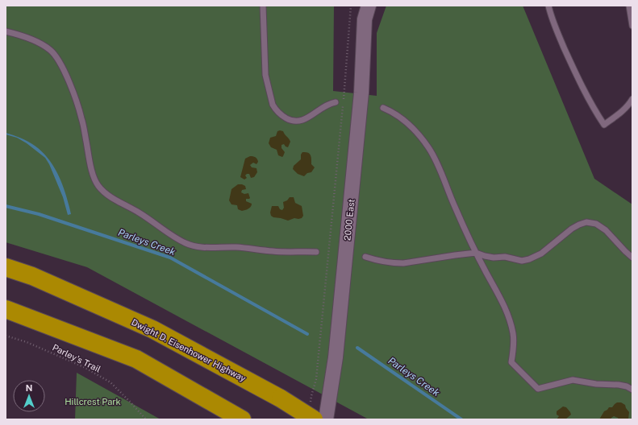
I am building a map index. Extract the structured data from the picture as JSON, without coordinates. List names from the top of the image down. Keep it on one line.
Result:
{"streets":{"highway":["Dwight D. Eisenhower Highway"],"street":["2000 East"],"path":["Parley's Trail"]},"water":["Parleys Creek"],"parks":["Hillcrest Park"],"north":"top"}
